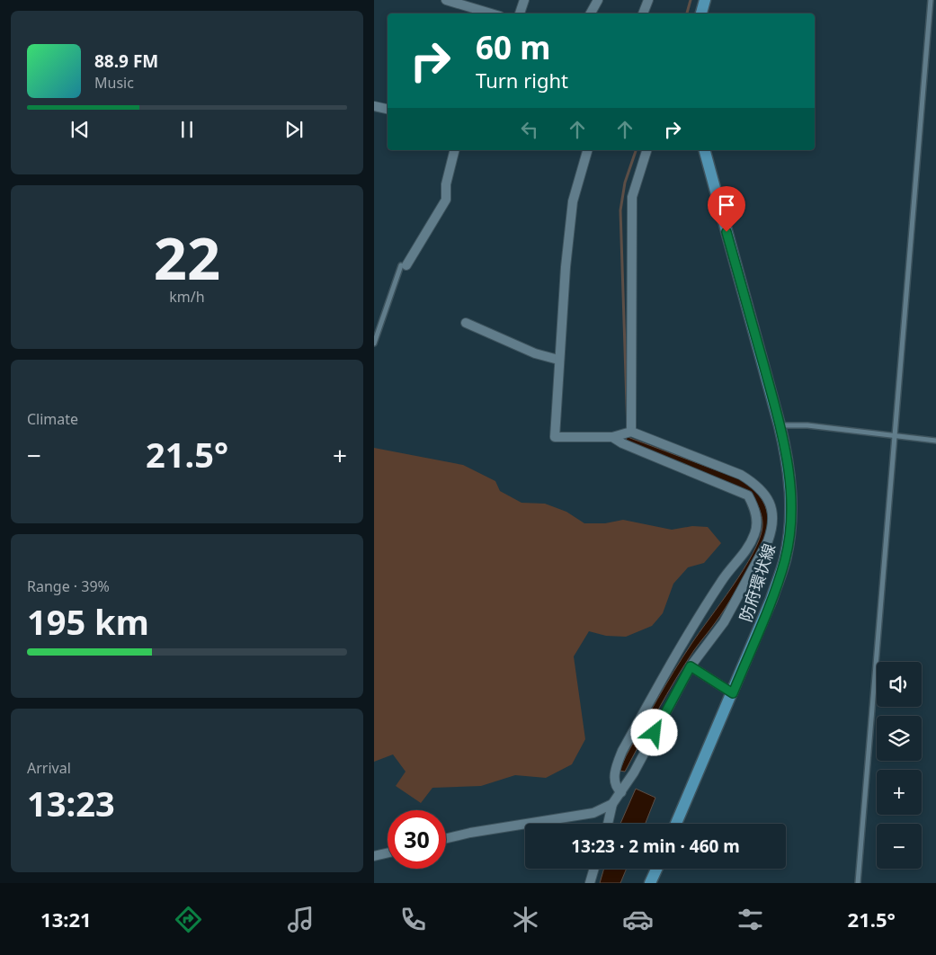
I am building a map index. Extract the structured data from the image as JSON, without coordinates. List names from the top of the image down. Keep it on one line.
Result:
{"streets":{"main road":["防府環状線"]},"page":{"turn":["60 m","Turn right"],"song":["88.9 FM","Music"],"tile":[["22","km/h"],"Climate",["Range · 39%","195 km"],["Arrival","13:23"]],"heat":["−","21.5°","+"],"map_buttons":["+","−"],"limit":"30","trip":"13:23 · 2 min · 460 m","tabs":["13:21","21.5°"]}}
